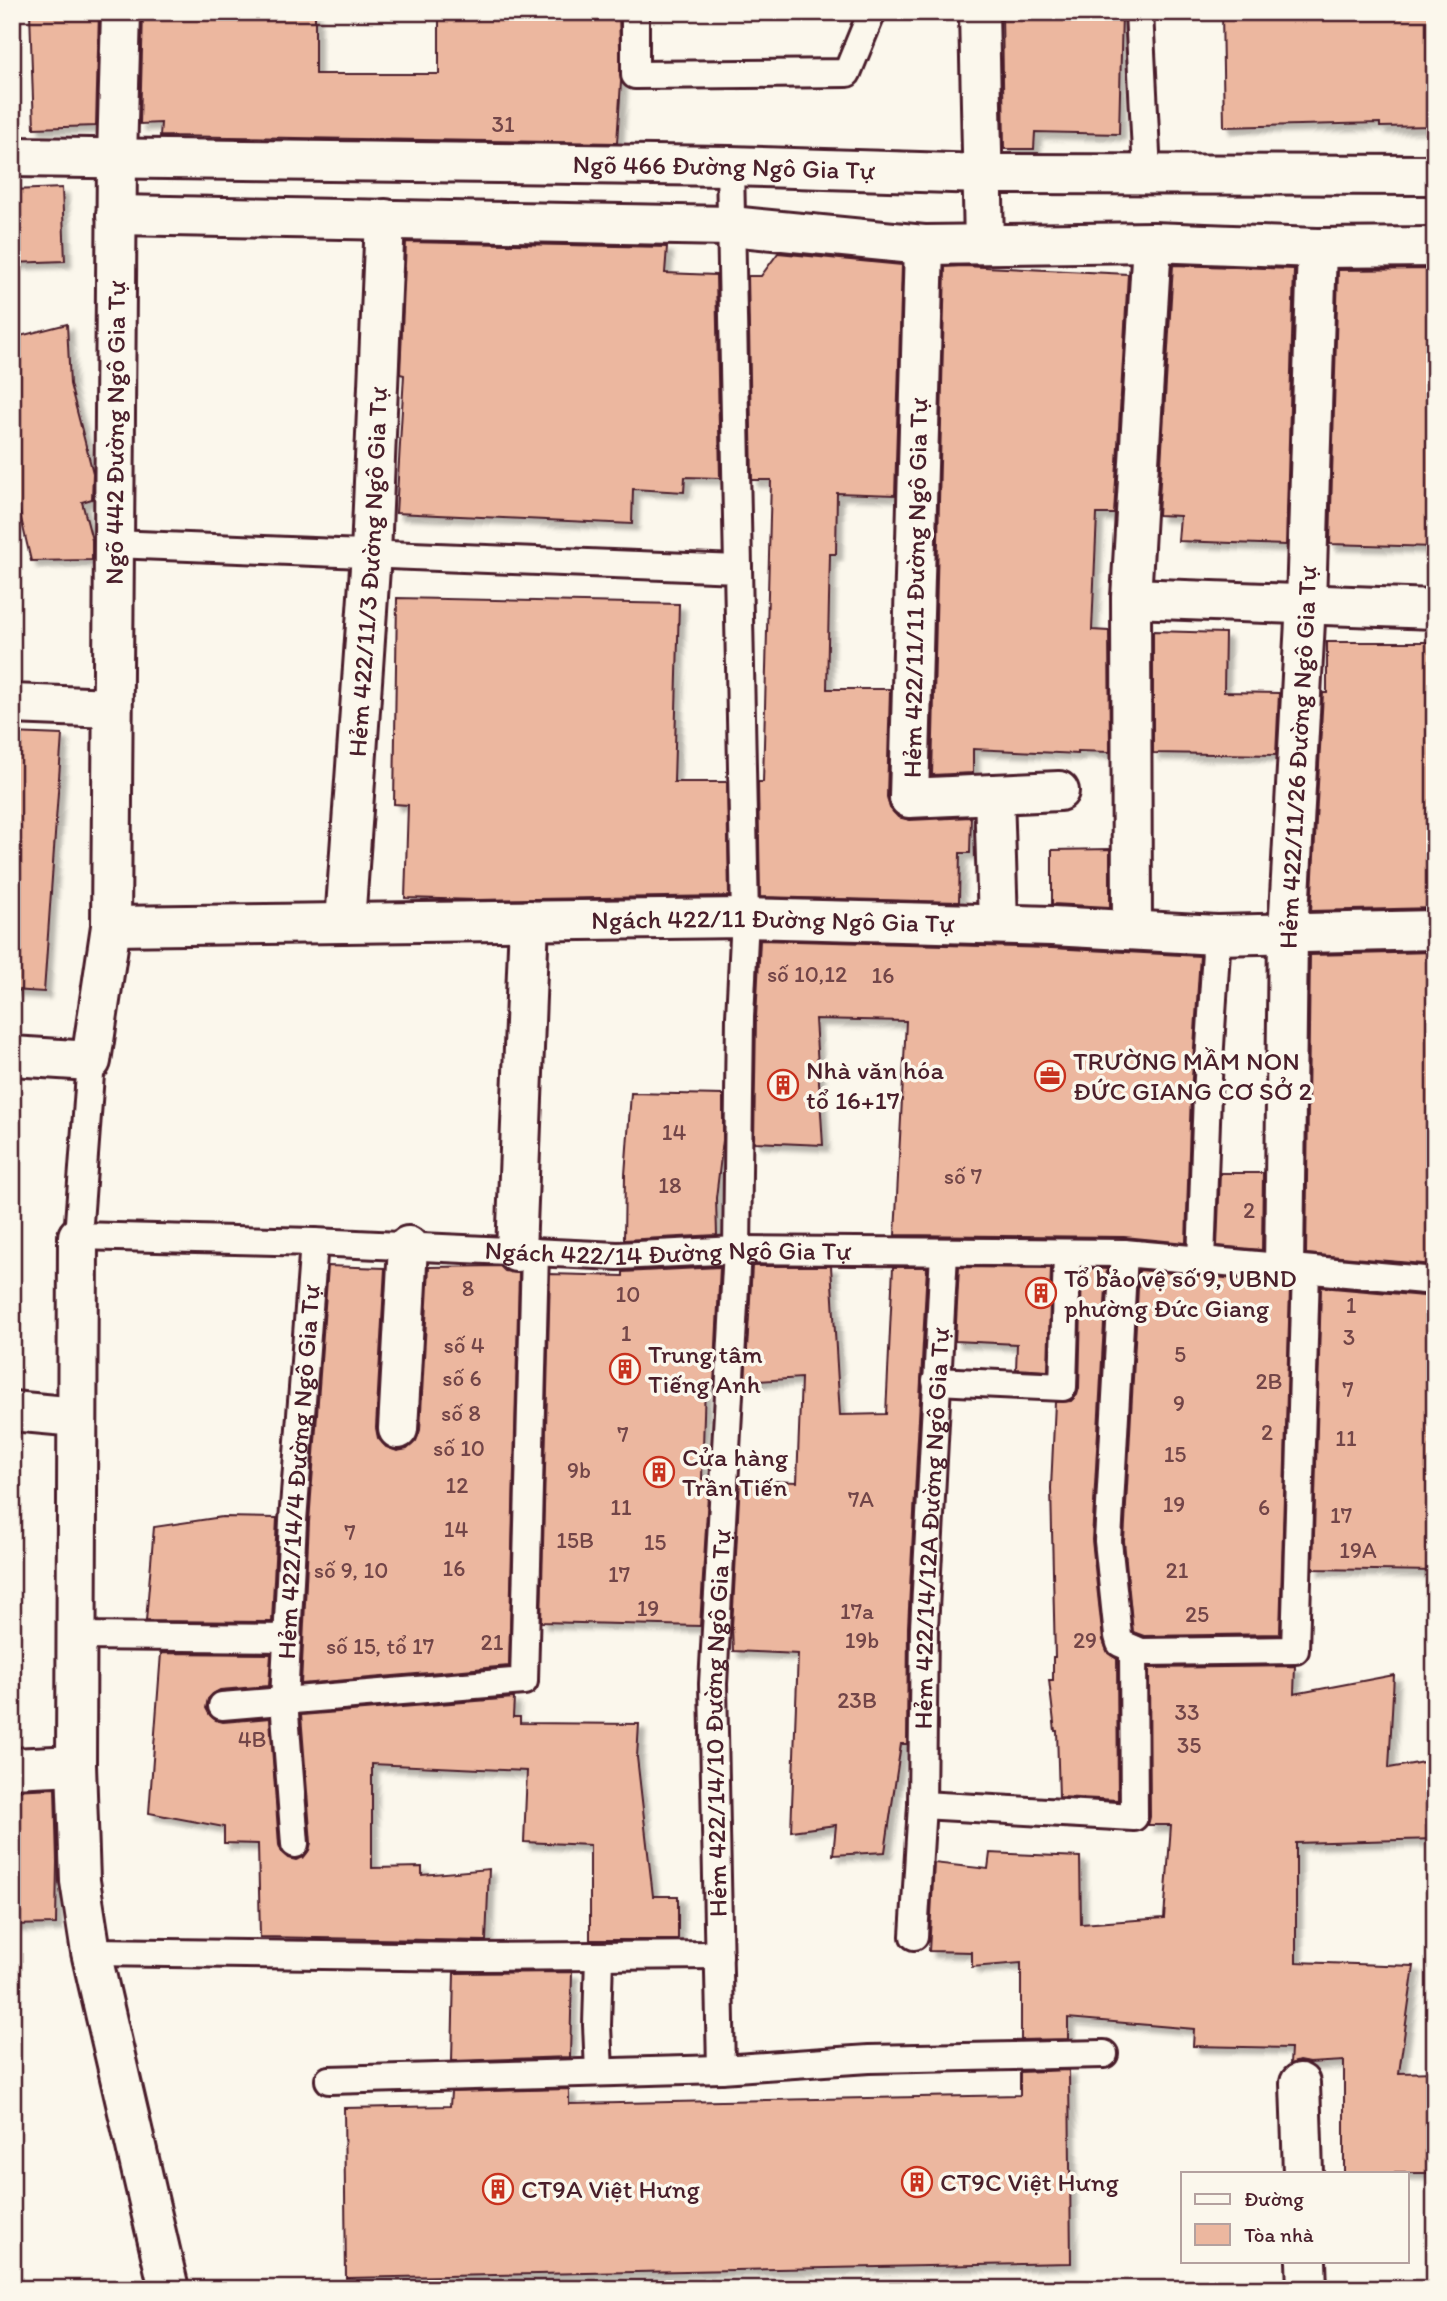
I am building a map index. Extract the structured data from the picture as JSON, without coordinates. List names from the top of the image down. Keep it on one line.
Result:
{"streets":{"street":["Ngõ 466 Đường Ngô Gia Tự","Ngõ 442 Đường Ngô Gia Tự","Hẻm 422/11/3 Đường Ngô Gia Tự","Hẻm 422/11/11 Đường Ngô Gia Tự","Hẻm 422/11/26 Đường Ngô Gia Tự","Ngách 422/11 Đường Ngô Gia Tự"],"lane":["Ngách 422/14 Đường Ngô Gia Tự","Hẻm 422/14/4 Đường Ngô Gia Tự","Hẻm 422/14/12A Đường Ngô Gia Tự","Hẻm 422/14/10 Đường Ngô Gia Tự"]},"crossings":[["Ngõ 466 Đường Ngô Gia Tự","Ngõ 442 Đường Ngô Gia Tự"],["Ngõ 466 Đường Ngô Gia Tự","Hẻm 422/14/10 Đường Ngô Gia Tự"],["Ngõ 442 Đường Ngô Gia Tự","Ngách 422/11 Đường Ngô Gia Tự"],["Hẻm 422/11/3 Đường Ngô Gia Tự","Ngách 422/11 Đường Ngô Gia Tự"],["Hẻm 422/11/26 Đường Ngô Gia Tự","Ngách 422/11 Đường Ngô Gia Tự"],["Hẻm 422/11/26 Đường Ngô Gia Tự","Ngách 422/14 Đường Ngô Gia Tự"],["Ngách 422/11 Đường Ngô Gia Tự","Hẻm 422/14/10 Đường Ngô Gia Tự"],["Ngách 422/14 Đường Ngô Gia Tự","Hẻm 422/14/4 Đường Ngô Gia Tự"],["Ngách 422/14 Đường Ngô Gia Tự","Hẻm 422/14/12A Đường Ngô Gia Tự"],["Ngách 422/14 Đường Ngô Gia Tự","Hẻm 422/14/10 Đường Ngô Gia Tự"]],"places":{"office":["TRƯỜNG MẦM NON ĐỨC GIANG CƠ SỞ 2"],"building":["Nhà văn hóa tổ 16+17","Tổ bảo vệ số 9, UBND phường Đức Giang","Trung tâm Tiếng Anh","Cửa hàng Trần Tiến","CT9C Việt Hưng","CT9A Việt Hưng"]},"house_numbers":["31","số 10,12","16","14","số 7","18","2","8","10","1","1","3","số 4","5","số 6","2B","7","9","số 8","2","7","11","số 10","15","9b","12","7A","19","11","6","17","14","7","15B","15","19A","16","số 9, 10","21","17","19","17a","25","19b","29","21","số 15, tổ 17","23B","33","4B","35"],"legend":["Đường","Tòa nhà"]}
